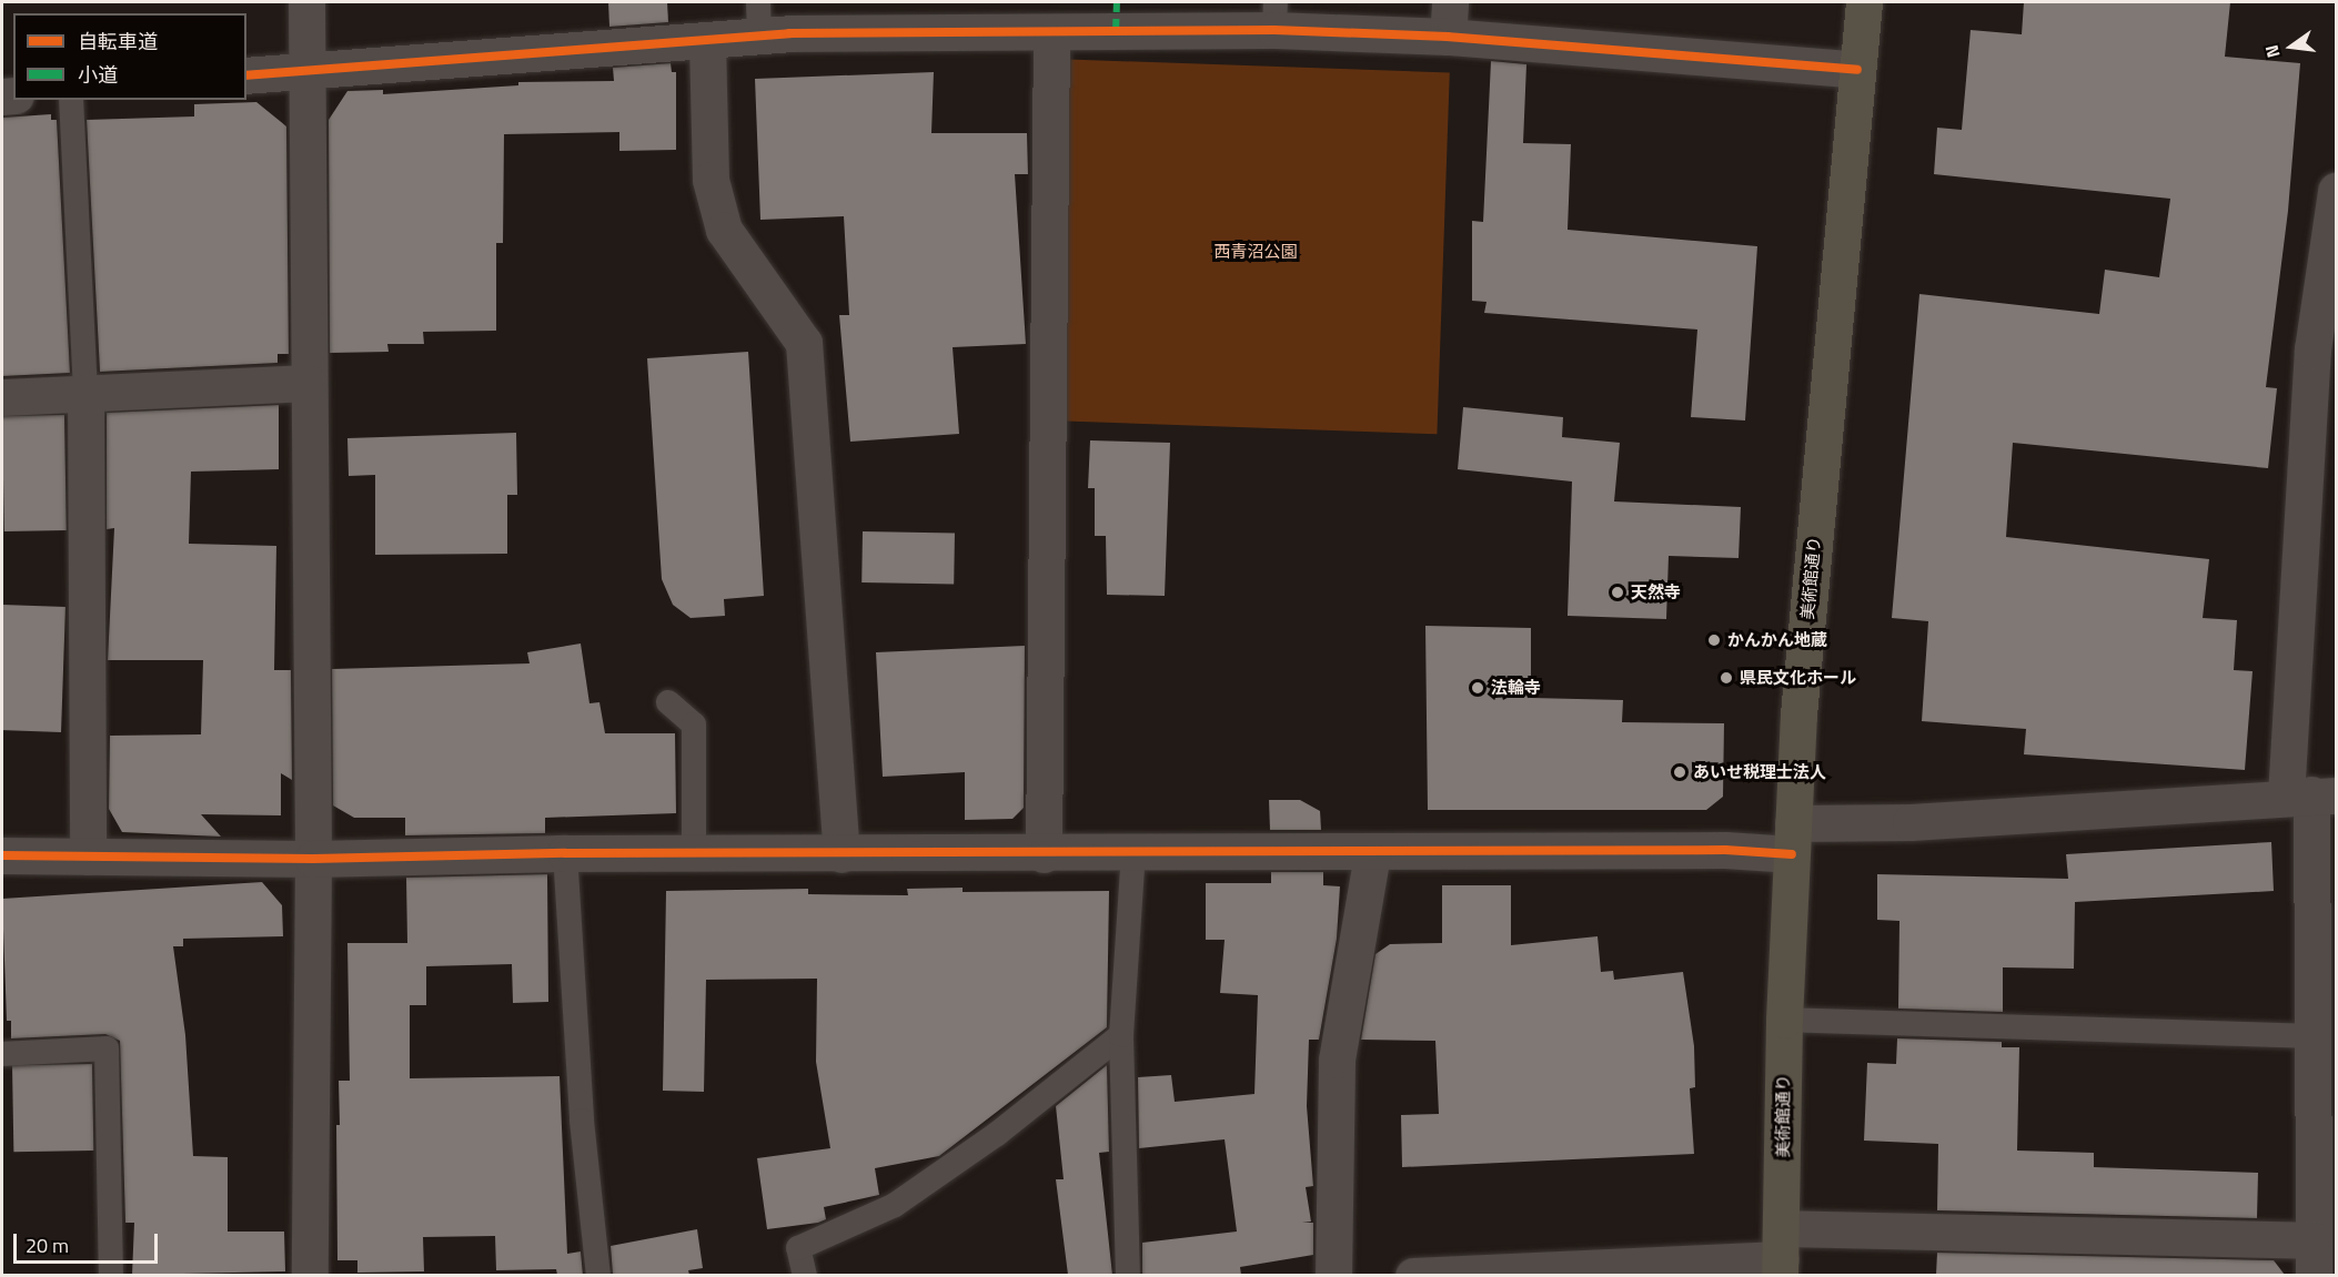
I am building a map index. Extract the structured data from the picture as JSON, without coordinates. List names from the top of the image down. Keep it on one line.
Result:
{"streets":{"highway":["美術館通り"]},"parks":["西青沼公園"],"places":["天然寺","かんかん地蔵","県民文化ホール","法輪寺","あいせ税理士法人"],"legend":["自転車道","小道"],"scale_bar":"20 m","north":"left"}
